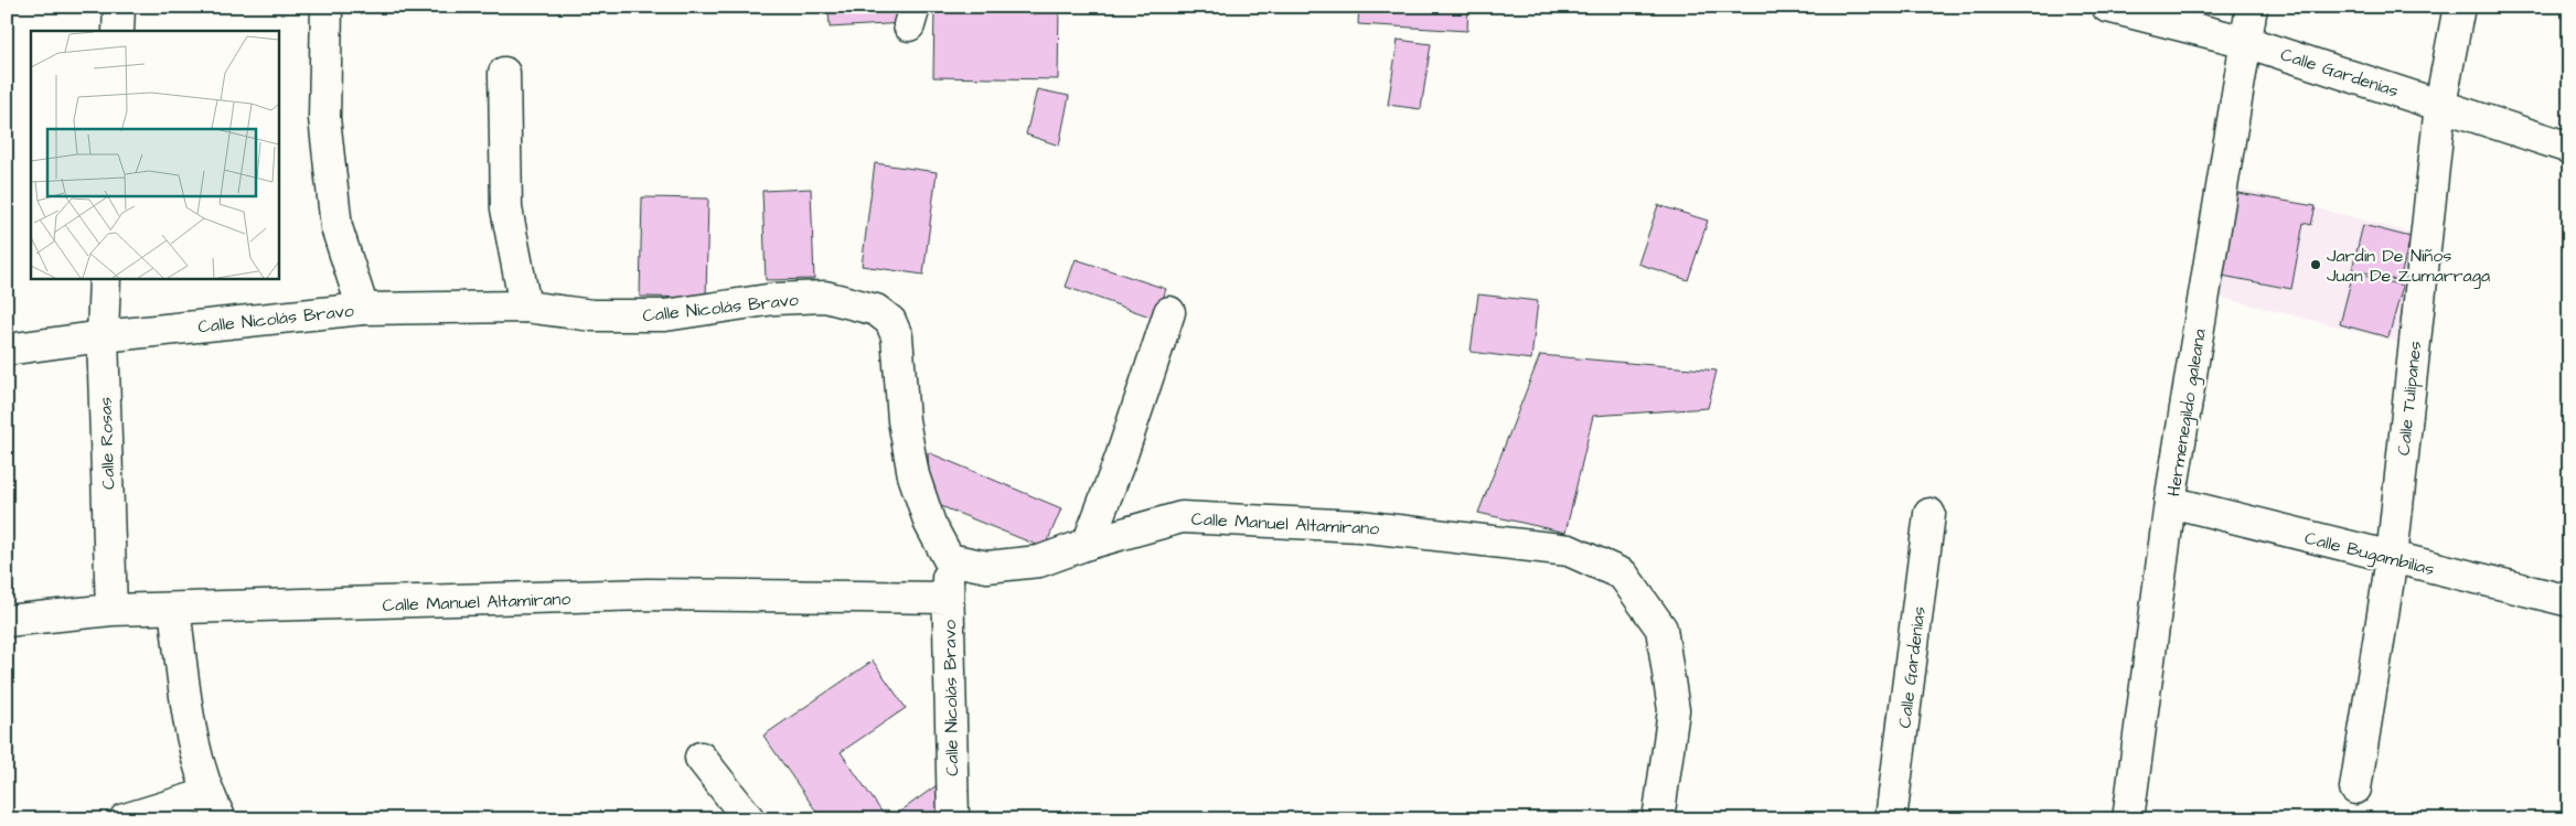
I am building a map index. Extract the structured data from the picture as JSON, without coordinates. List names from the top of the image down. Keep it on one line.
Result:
{"streets":{"street":["Calle Gardenias","Calle Nicolás Bravo","Calle Tulipanes","Hermenegildo galeana","Calle Rosas","Calle Manuel Altamirano","Calle Bugambilias"]},"crossings":[["Calle Gardenias","Calle Tulipanes"],["Calle Gardenias","Hermenegildo galeana"],["Calle Nicolás Bravo","Calle Rosas"],["Calle Nicolás Bravo","Calle Manuel Altamirano"],["Calle Tulipanes","Calle Bugambilias"],["Hermenegildo galeana","Calle Bugambilias"],["Calle Rosas","Calle Manuel Altamirano"]],"places":["Jardin De Niños Juan De Zumarraga"]}
